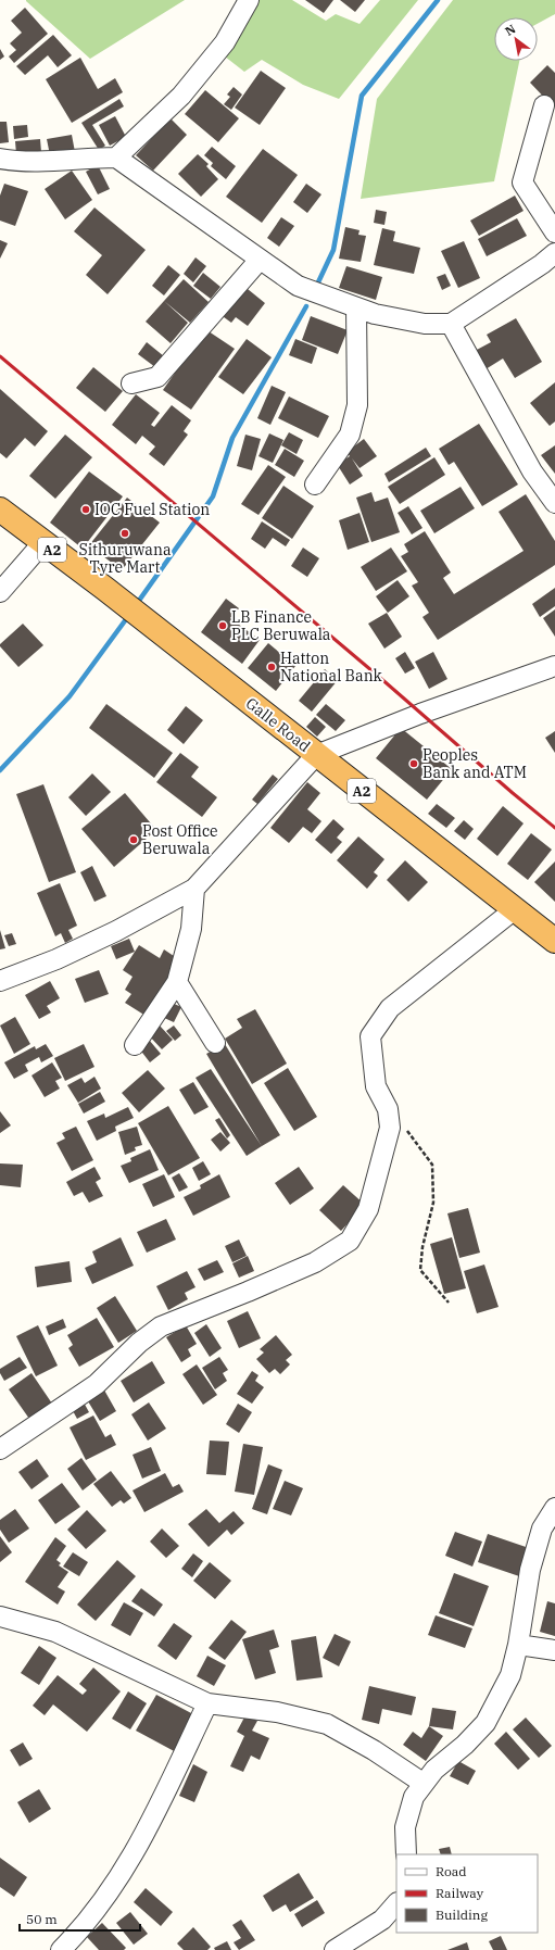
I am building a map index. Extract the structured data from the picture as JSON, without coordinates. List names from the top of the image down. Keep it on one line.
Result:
{"streets":{"highway":["A2","Galle Road"]},"places":["IOC Fuel Station","Sithuruwana Tyre Mart","LB Finance PLC Beruwala","Hatton National Bank","Peoples Bank and ATM","Post Office Beruwala"],"legend":["Road","Railway","Building"],"scale_bar":"50 m","north":"top left"}
